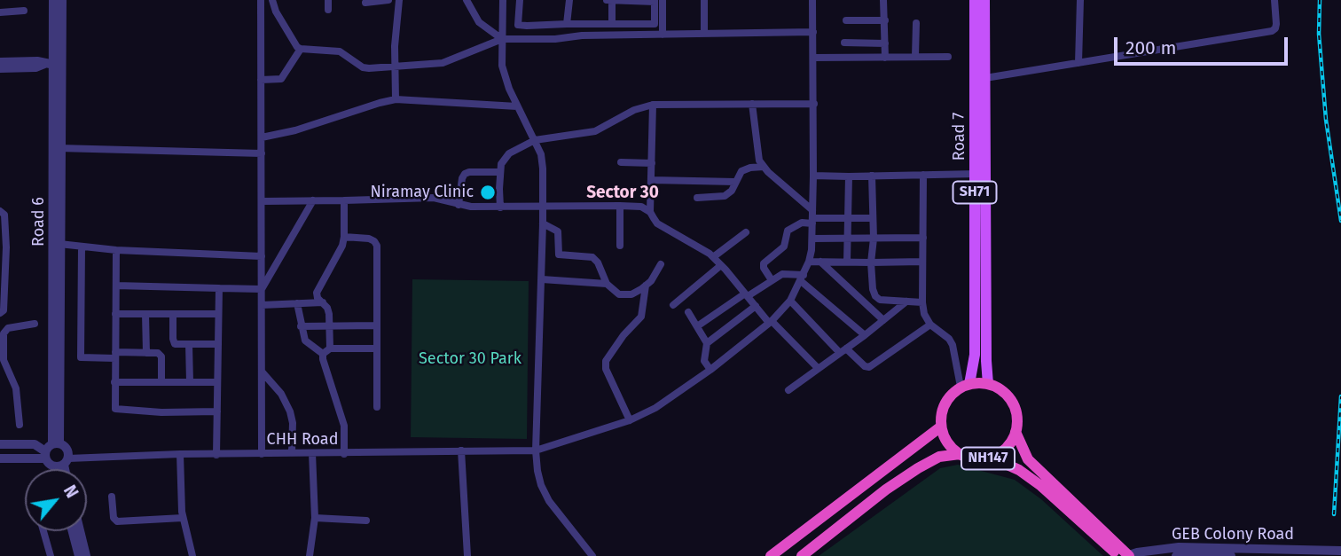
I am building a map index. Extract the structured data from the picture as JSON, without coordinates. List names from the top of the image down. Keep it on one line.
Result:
{"streets":{"highway":["NH147"],"main road":["Road 7","SH71"],"street":["Road 6","CHH Road","GEB Colony Road"]},"crossings":[["Road 7","NH147"],["NH147","GEB Colony Road"]],"districts":["Sector 30"],"parks":["Sector 30 Park"],"places":["Niramay Clinic"],"scale_bar":"200 m","north":"top right"}
